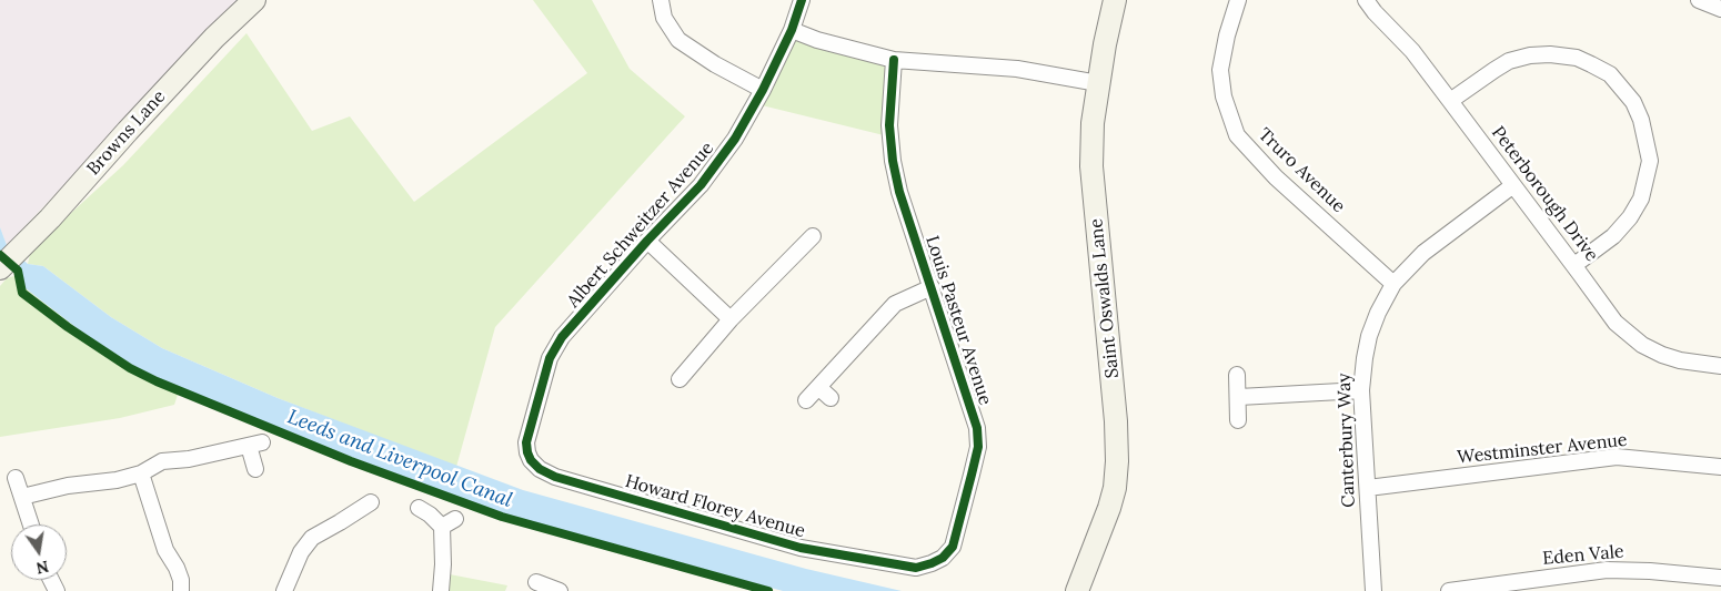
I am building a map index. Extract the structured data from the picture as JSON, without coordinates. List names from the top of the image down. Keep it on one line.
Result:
{"streets":{"street":["Browns Lane","Truro Avenue","Peterborough Drive","Albert Schweitzer Avenue","Saint Oswalds Lane","Louis Pasteur Avenue","Canterbury Way","Westminster Avenue","Howard Florey Avenue","Eden Vale"]},"crossings":[["Truro Avenue","Canterbury Way"],["Peterborough Drive","Canterbury Way"],["Albert Schweitzer Avenue","Howard Florey Avenue"],["Louis Pasteur Avenue","Howard Florey Avenue"],["Canterbury Way","Westminster Avenue"]],"water":["Leeds and Liverpool Canal"],"north":"bottom"}
